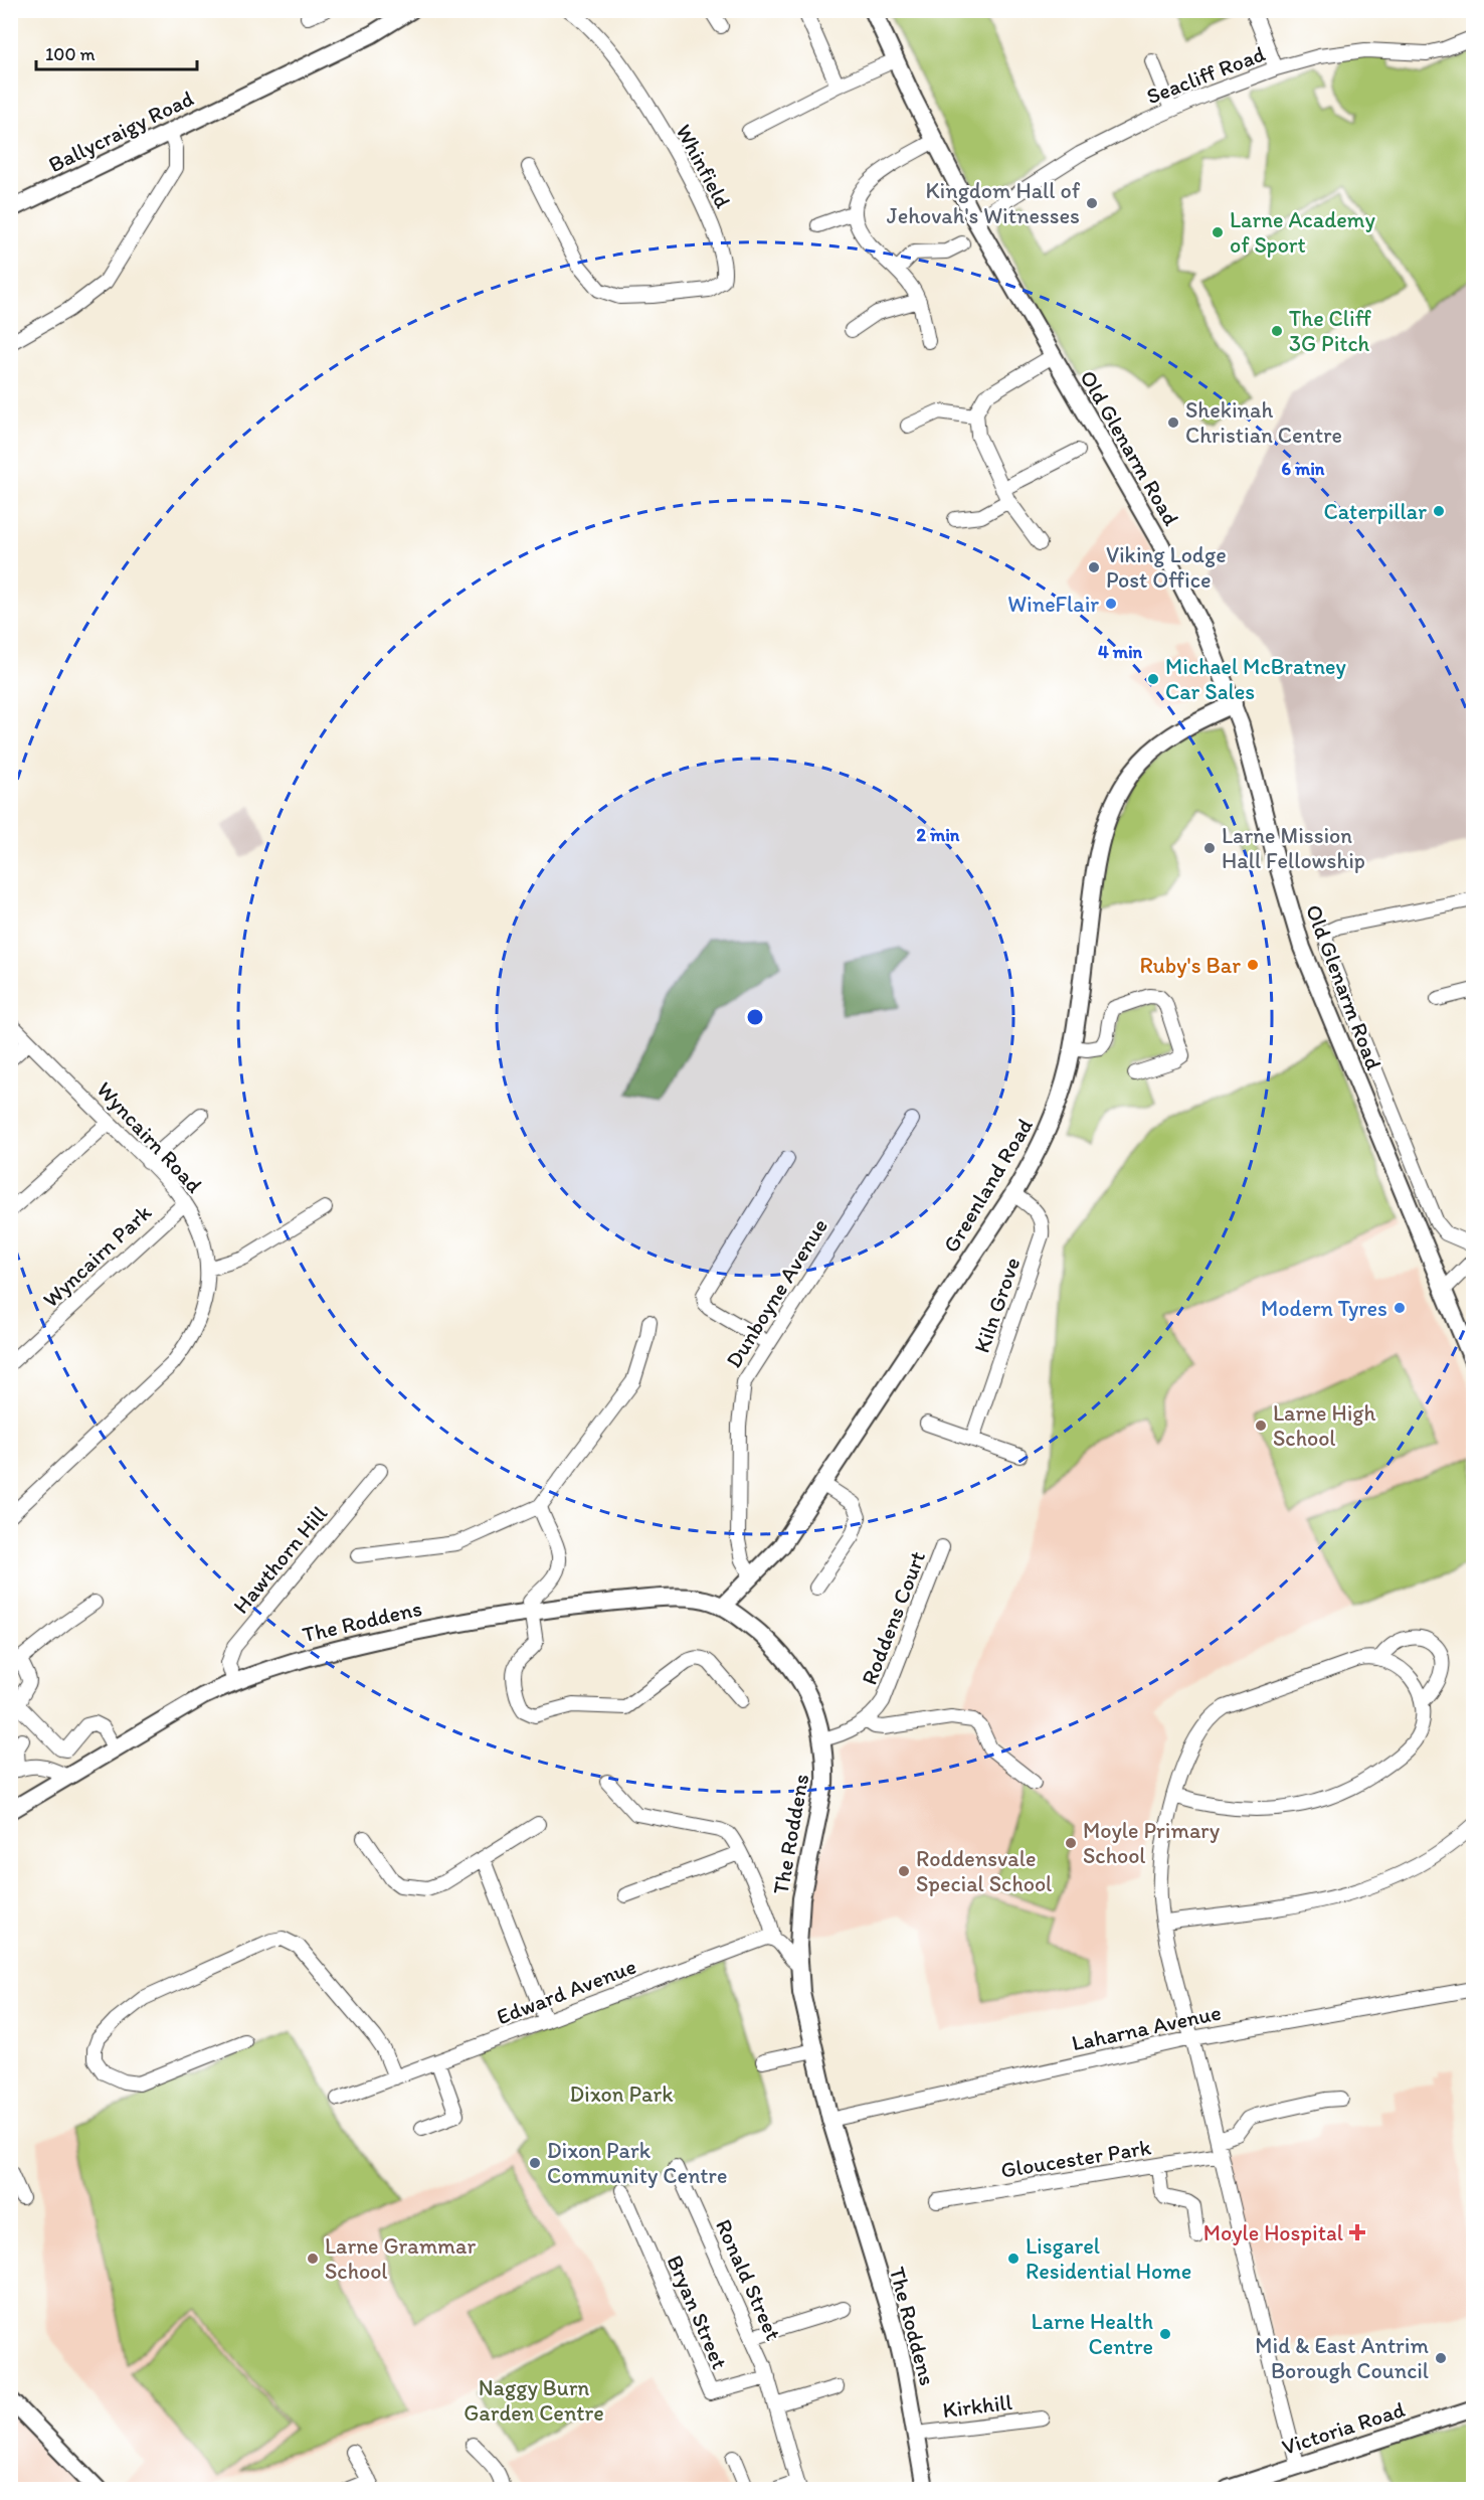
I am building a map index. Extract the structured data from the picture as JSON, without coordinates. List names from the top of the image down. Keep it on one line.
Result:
{"streets":{"street":["Seacliff Road","Ballycraigy Road","Whinfield","Old Glenarm Road","Wyncairn Road","Greenland Road","Wyncairn Park","Dunboyne Avenue","Kiln Grove","Hawthorn Hill","Roddens Court","The Roddens","Edward Avenue","Laharna Avenue","Gloucester Park","Ronald Street","Bryan Street","Kirkhill","Victoria Road"]},"crossings":[["Seacliff Road","Old Glenarm Road"],["Old Glenarm Road","Greenland Road"],["Wyncairn Road","Wyncairn Park"],["Greenland Road","Dunboyne Avenue"],["Greenland Road","Kiln Grove"],["Greenland Road","The Roddens"],["Hawthorn Hill","The Roddens"],["Roddens Court","The Roddens"],["The Roddens","Laharna Avenue"],["The Roddens","Kirkhill"],["Ronald Street","Bryan Street"]],"parks":["Dixon Park","Naggy Burn Garden Centre"],"places":{"other":["Kingdom Hall of Jehovah's Witnesses","Larne Academy of Sport","The Cliff 3G Pitch","Shekinah Christian Centre","Caterpillar","Viking Lodge Post Office","WineFlair","Michael McBratney Car Sales","Larne Mission Hall Fellowship","Ruby's Bar","Modern Tyres","Larne High School","Moyle Primary School","Roddensvale Special School","Dixon Park Community Centre","Larne Grammar School","Lisgarel Residential Home","Larne Health Centre","Mid & East Antrim Borough Council"],"health":["Moyle Hospital"]},"scale_bar":"100 m","rings":["6 min","4 min","2 min"]}
